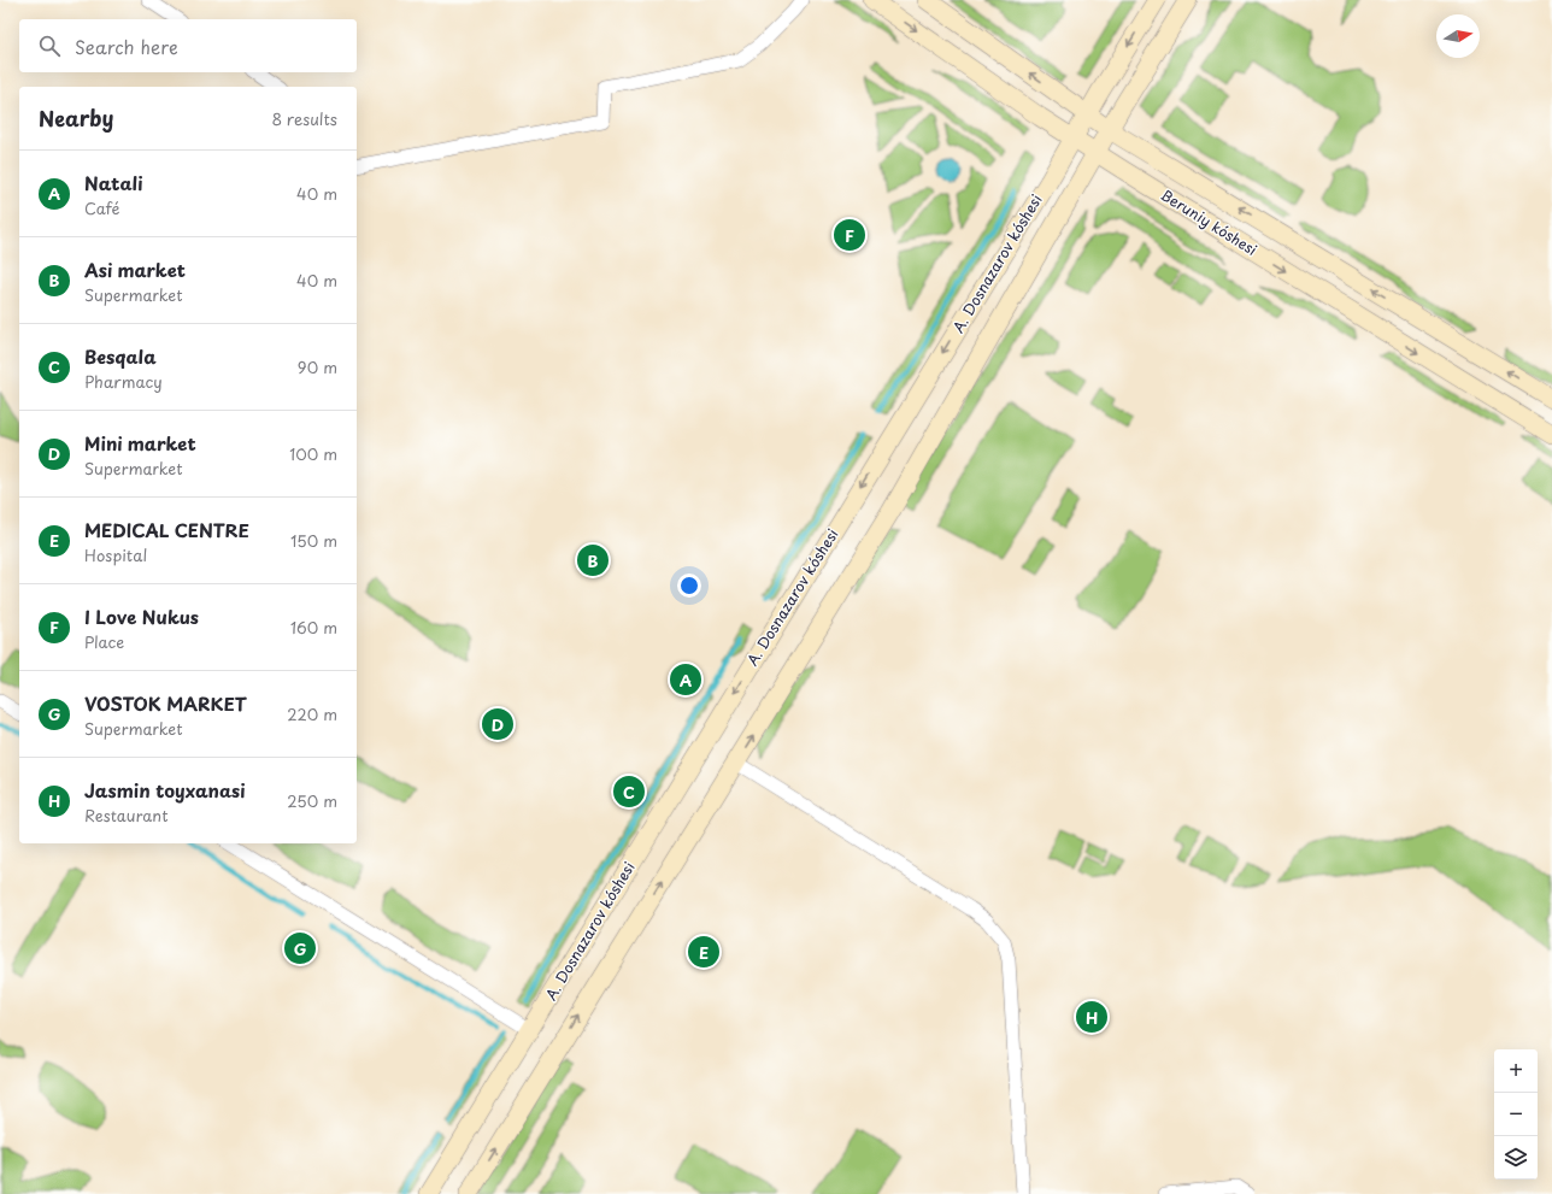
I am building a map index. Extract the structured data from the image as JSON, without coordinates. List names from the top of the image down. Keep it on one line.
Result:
{"streets":{"main road":["Beruniy kóshesi","A. Dosnazarov kóshesi"]},"crossings":[["Beruniy kóshesi","A. Dosnazarov kóshesi"]],"north":"right","page":{"search":"Search here","heading":["Nearby","8 results"],"list":[{"mark":"A","name":"Natali","note":"Café","value":"40 m"},{"mark":"B","name":"Asi market","note":"Supermarket","value":"40 m"},{"mark":"C","name":"Besqala","note":"Pharmacy","value":"90 m"},{"mark":"D","name":"Mini market","note":"Supermarket","value":"100 m"},{"mark":"E","name":"MEDICAL CENTRE","note":"Hospital","value":"150 m"},{"mark":"F","name":"I Love Nukus","note":"Place","value":"160 m"},{"mark":"G","name":"VOSTOK MARKET","note":"Supermarket","value":"220 m"},{"mark":"H","name":"Jasmin toyxanasi","note":"Restaurant","value":"250 m"}],"pins":["F","B","A","D","C","G","E","H"],"map_buttons":["+","−"]}}
